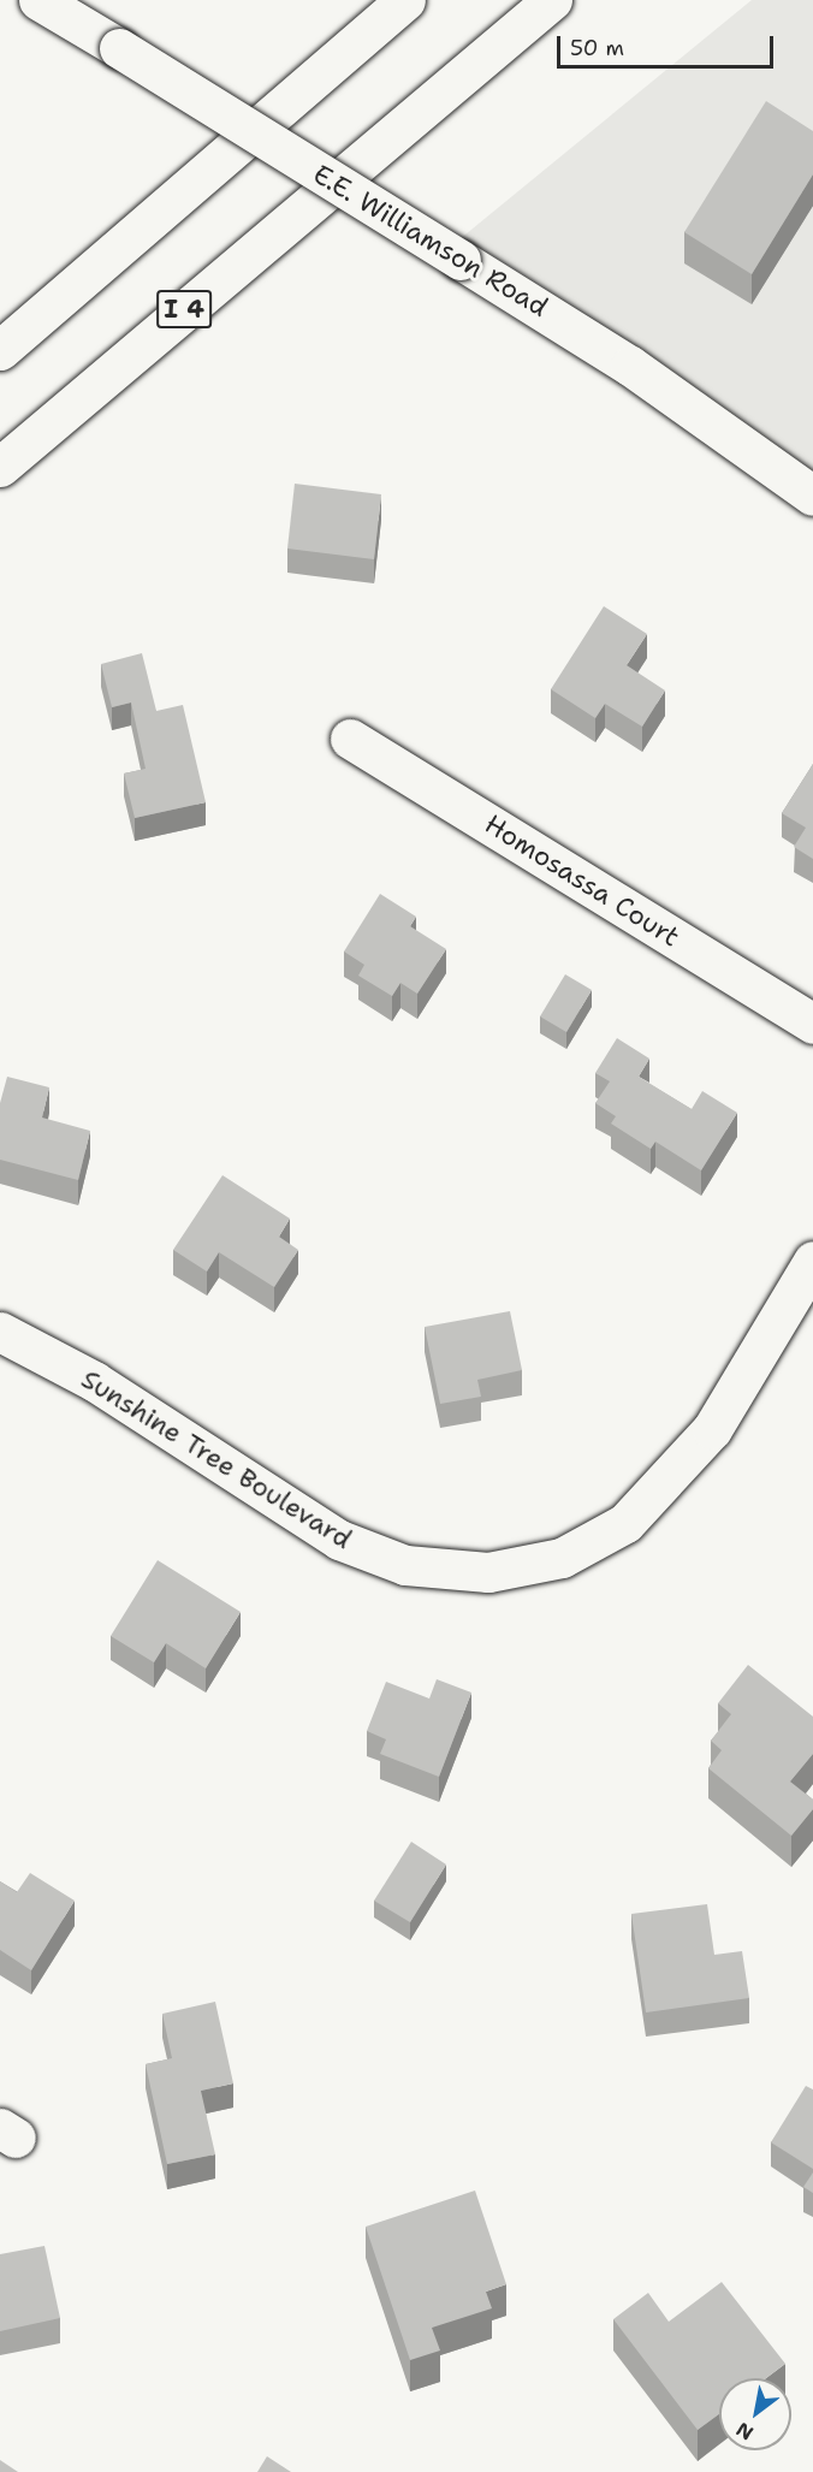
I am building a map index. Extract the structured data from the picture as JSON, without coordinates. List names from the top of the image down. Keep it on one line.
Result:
{"streets":{"main road":["E.E. Williamson Road","I 4","Homosassa Court","Sunshine Tree Boulevard"]},"scale_bar":"50 m","north":"bottom left"}
